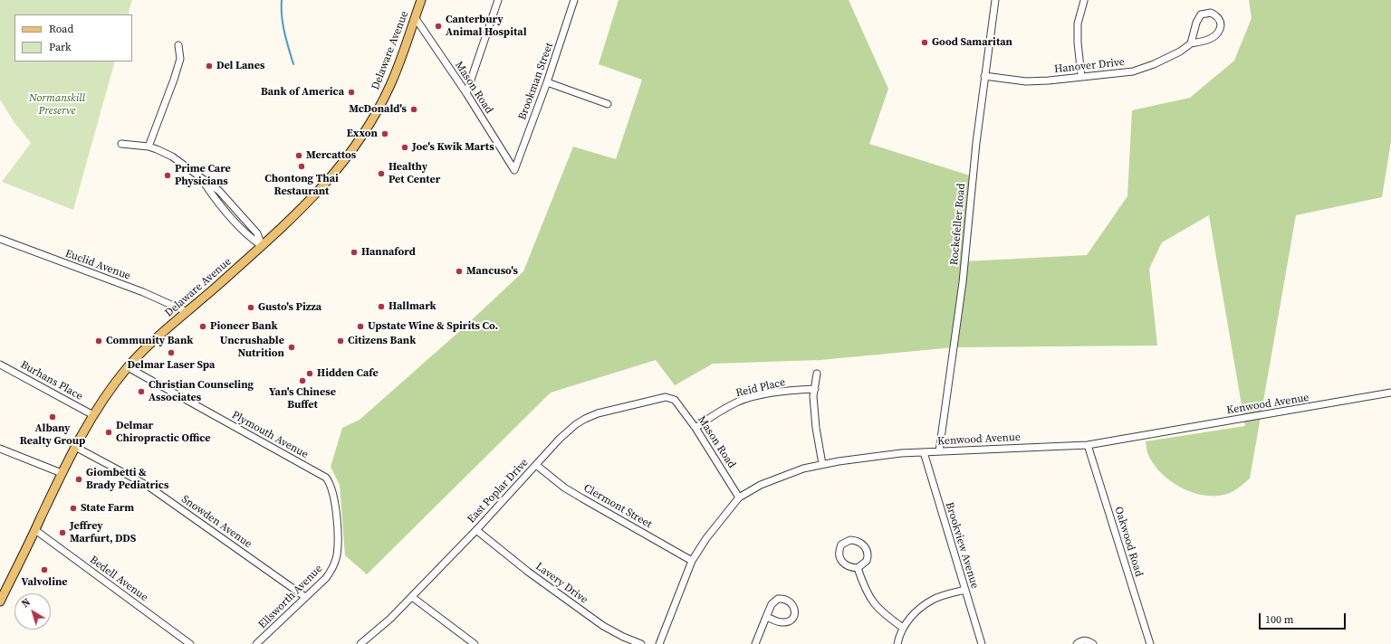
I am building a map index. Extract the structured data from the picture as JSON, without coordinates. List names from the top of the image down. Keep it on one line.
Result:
{"streets":{"main road":["Delaware Avenue"],"street":["Hanover Drive","Brookman Street","Mason Road","Rockefeller Road","Euclid Avenue","Burhans Place","Reid Place","Kenwood Avenue","Plymouth Avenue","East Poplar Drive","Clermont Street","Snowden Avenue","Oakwood Road","Brookview Avenue","Bedell Avenue","Lavery Drive","Ellsworth Avenue"]},"crossings":[["Delaware Avenue","Mason Road"],["Delaware Avenue","Euclid Avenue"],["Delaware Avenue","Burhans Place"],["Delaware Avenue","Plymouth Avenue"],["Delaware Avenue","Snowden Avenue"],["Delaware Avenue","Bedell Avenue"],["Hanover Drive","Rockefeller Road"],["Brookman Street","Mason Road"],["Mason Road","Reid Place"],["Mason Road","Kenwood Avenue"],["Mason Road","East Poplar Drive"],["Rockefeller Road","Kenwood Avenue"],["Kenwood Avenue","Clermont Street"],["Kenwood Avenue","Oakwood Road"],["Kenwood Avenue","Brookview Avenue"],["Plymouth Avenue","Ellsworth Avenue"],["East Poplar Drive","Clermont Street"],["East Poplar Drive","Lavery Drive"],["Snowden Avenue","Ellsworth Avenue"]],"parks":["Normanskill Preserve"],"places":["Canterbury Animal Hospital","Good Samaritan","Del Lanes","Bank of America","McDonald's","Exxon","Joe's Kwik Marts","Mercattos","Chontong Thai Restaurant","Healthy Pet Center","Prime Care Physicians","Hannaford","Mancuso's","Hallmark","Gusto's Pizza","Pioneer Bank","Upstate Wine & Spirits Co.","Community Bank","Citizens Bank","Uncrushable Nutrition","Delmar Laser Spa","Hidden Cafe","Yan's Chinese Buffet","Christian Counseling Associates","Albany Realty Group","Delmar Chiropractic Office","Giombetti & Brady Pediatrics","State Farm","Jeffrey Marfurt, DDS","Valvoline"],"legend":["Road","Park"],"scale_bar":"100 m","north":"top left"}
